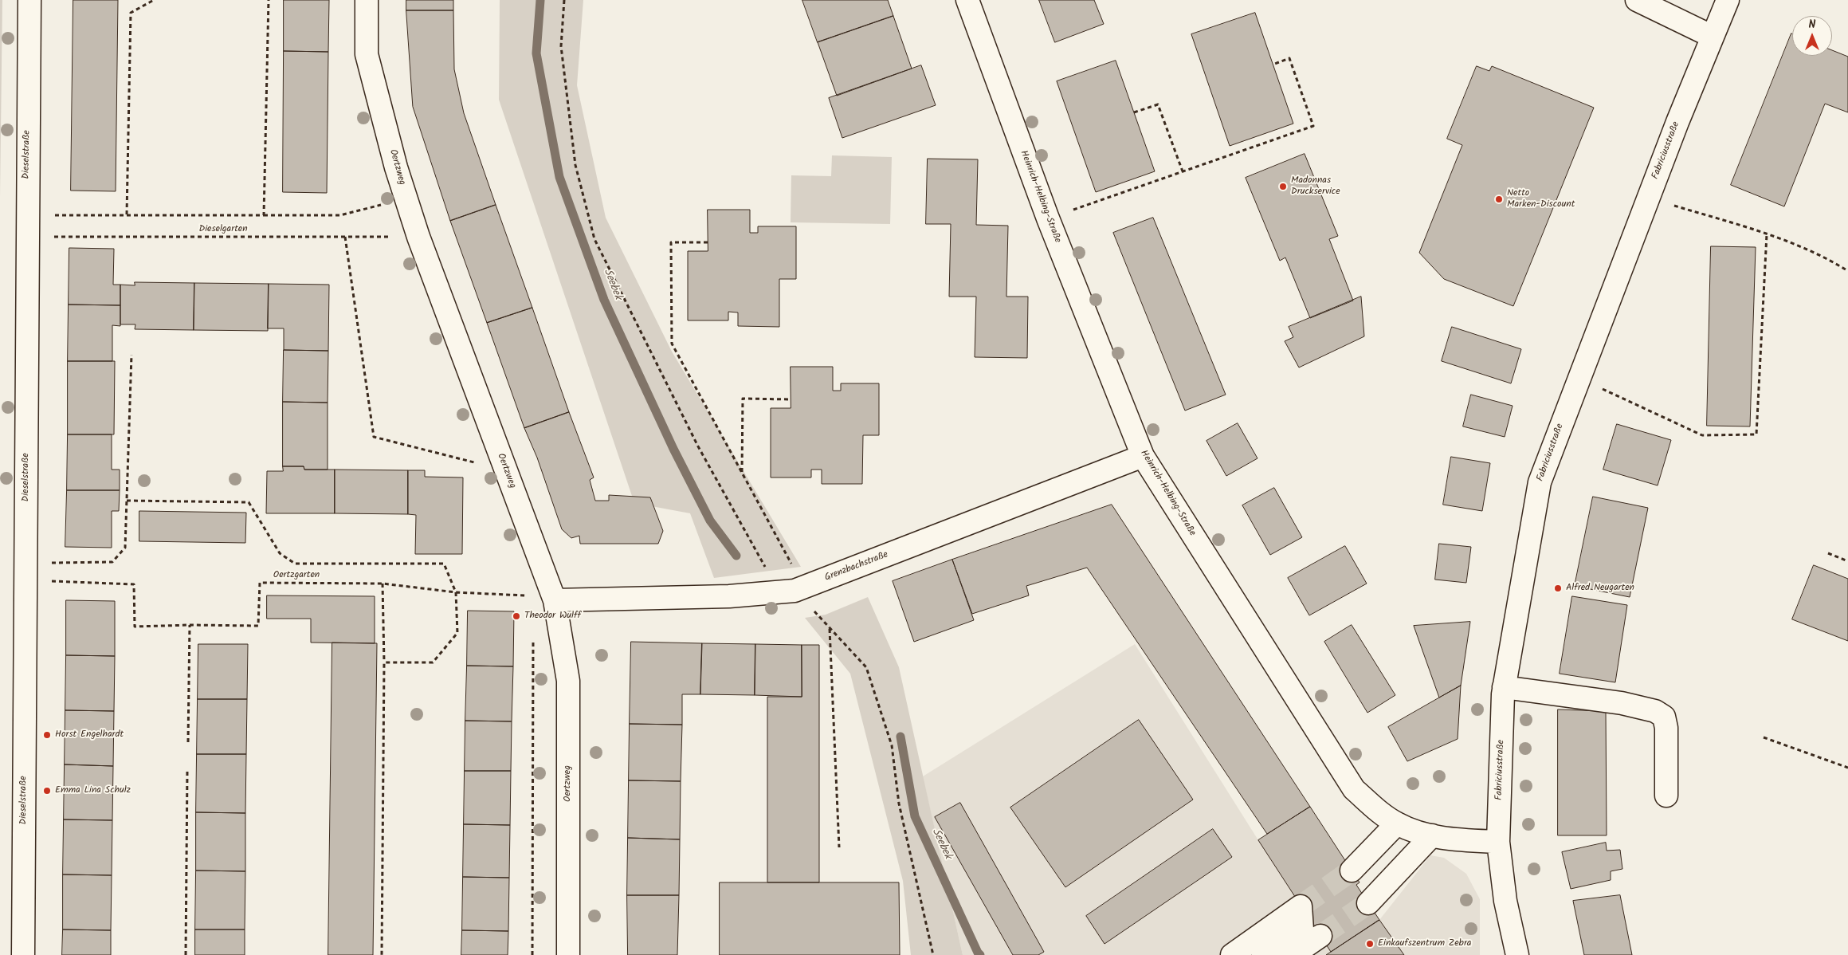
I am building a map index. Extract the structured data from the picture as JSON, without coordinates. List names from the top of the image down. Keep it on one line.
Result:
{"streets":{"street":["Fabriciusstraße","Dieselstraße","Oertzweg","Heinrich-Helbing-Straße","Grenzbachstraße"],"path":["Dieselgarten","Oertzgarten"]},"crossings":[["Fabriciusstraße","Heinrich-Helbing-Straße"],["Dieselstraße","Dieselgarten"],["Dieselstraße","Oertzgarten"],["Oertzweg","Dieselgarten"],["Oertzweg","Grenzbachstraße"],["Oertzweg","Oertzgarten"],["Heinrich-Helbing-Straße","Grenzbachstraße"],["Grenzbachstraße","Oertzgarten"]],"water":["Seebek"],"places":["Madonnas Druckservice","Netto Marken-Discount","Alfred Neugarten","Theodor Wulff","Horst Engelhardt","Emma Lina Schulz","Einkaufszentrum Zebra"],"north":"top"}
